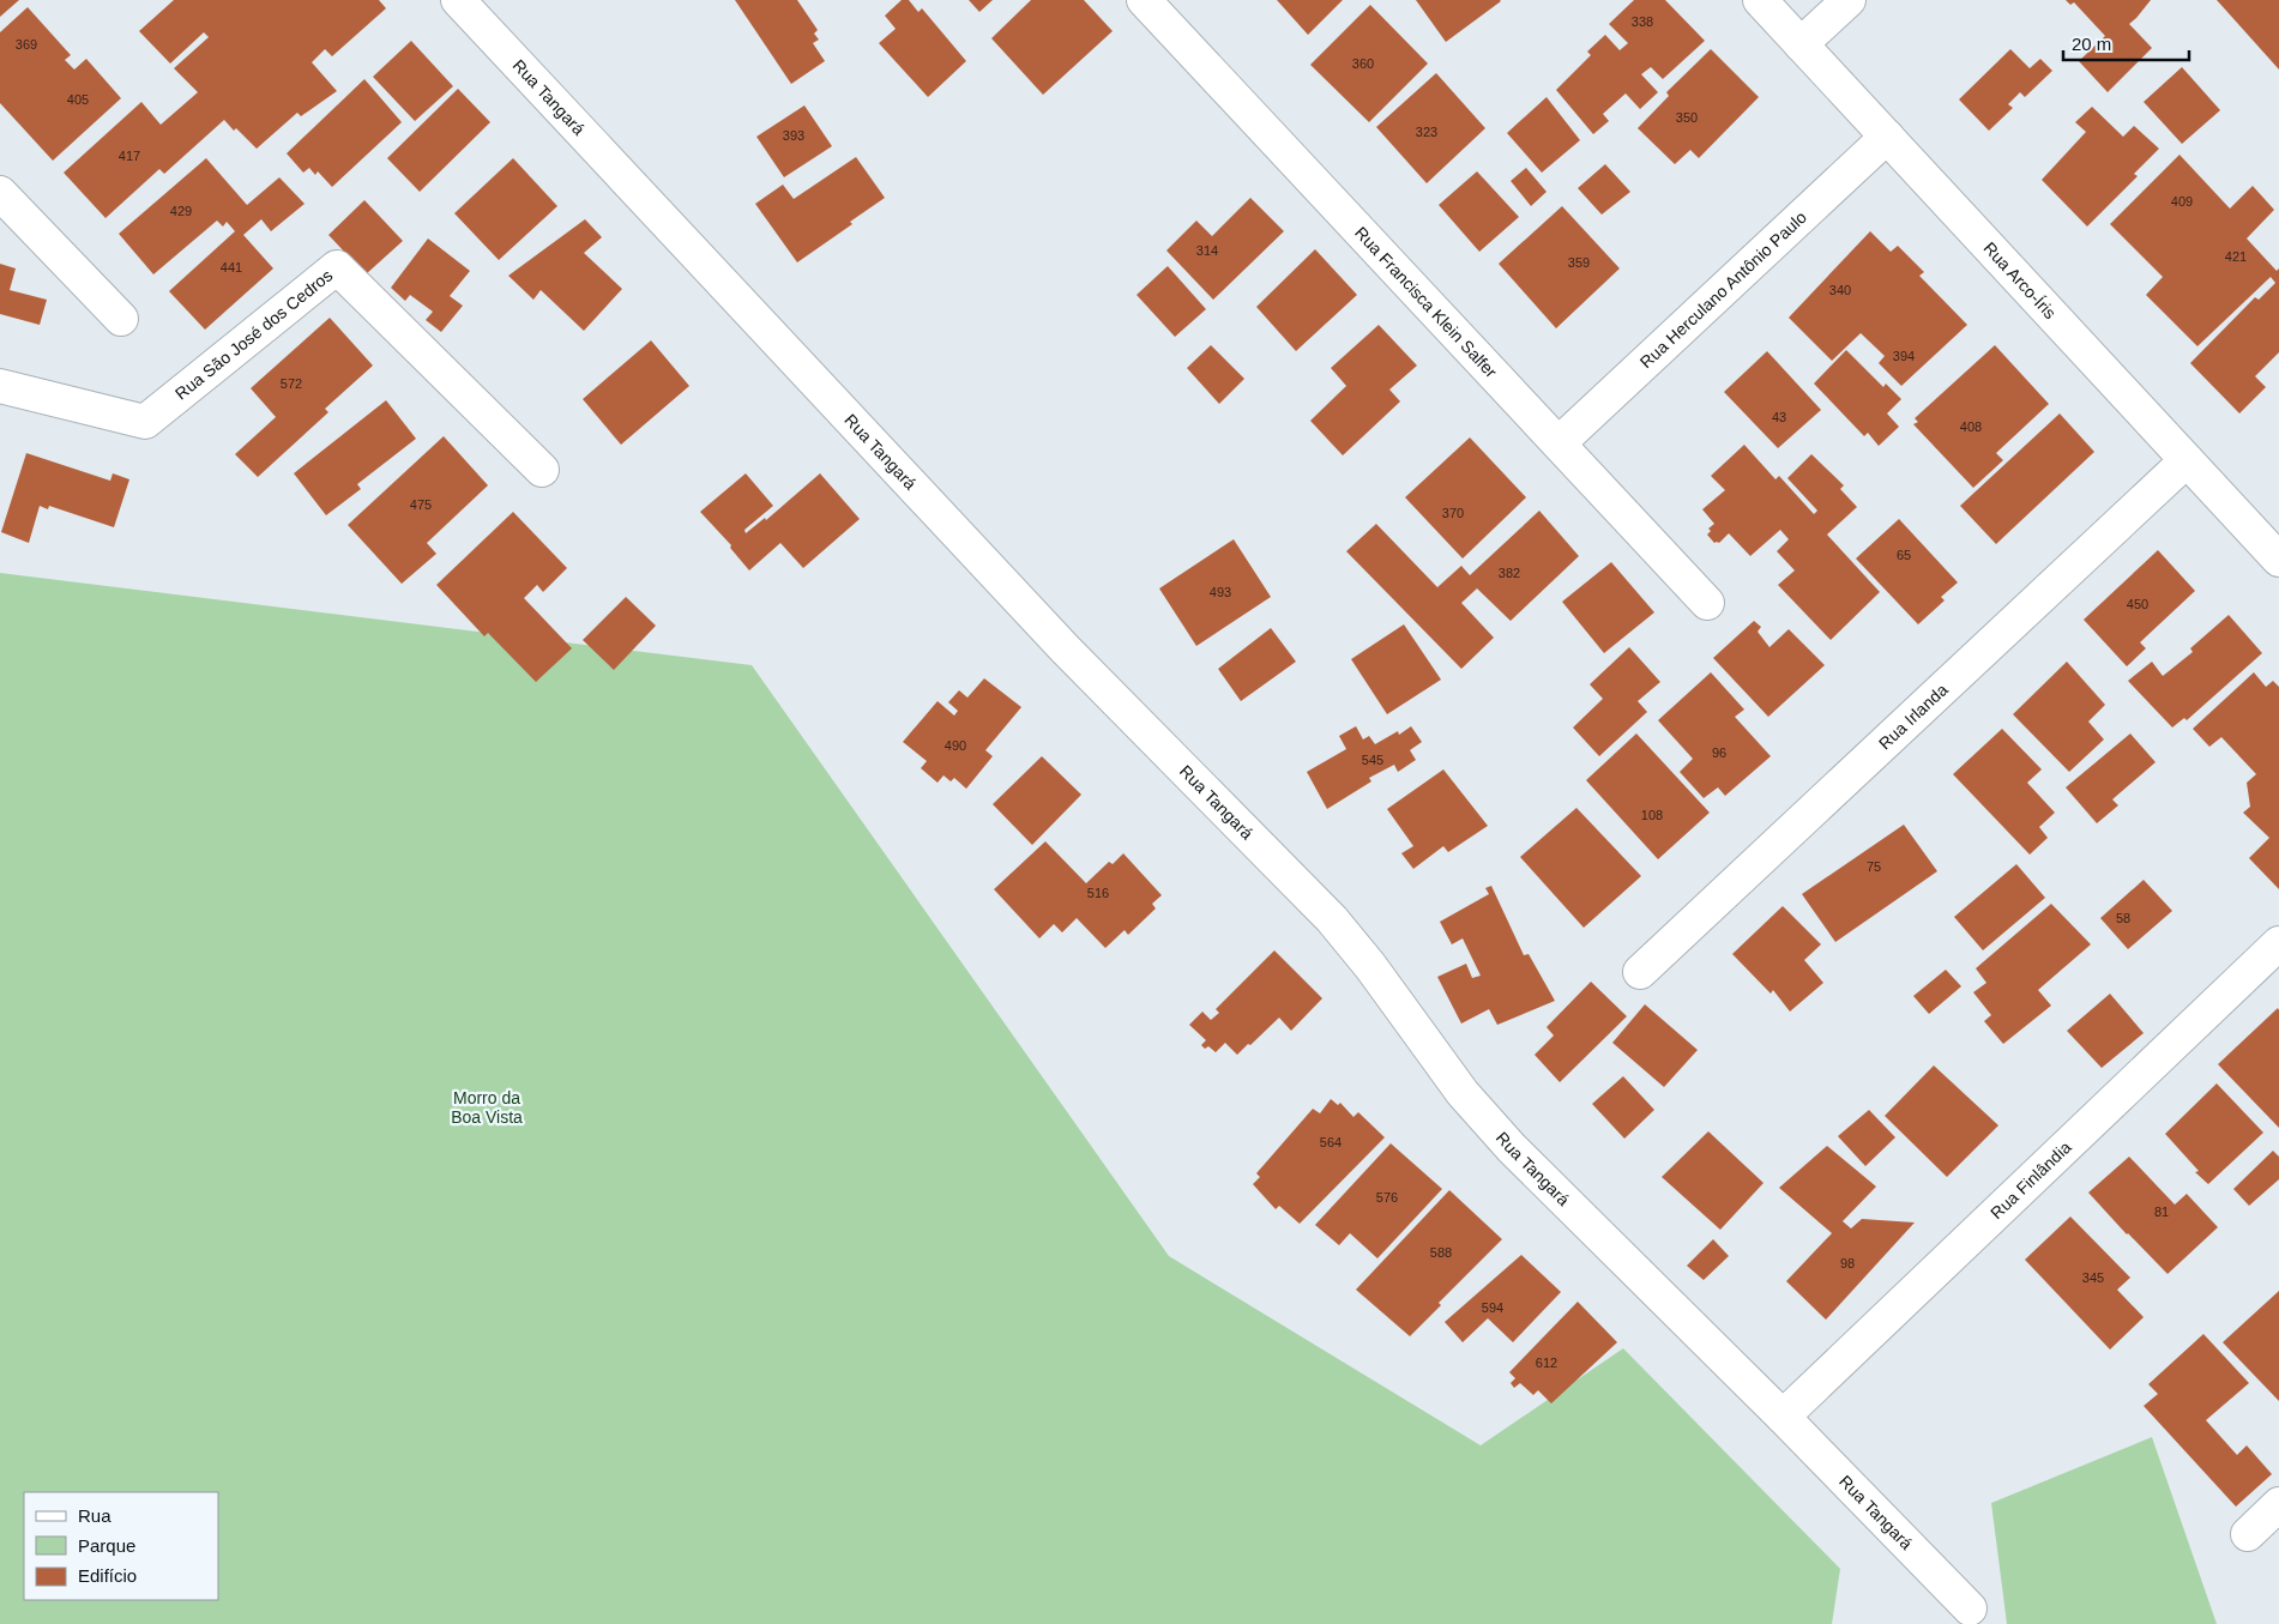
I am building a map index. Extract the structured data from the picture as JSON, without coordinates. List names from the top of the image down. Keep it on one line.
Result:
{"streets":{"street":["Rua Tangará","Rua Arco-Íris","Rua Herculano Antônio Paulo","Rua Francisca Klein Salfer","Rua São José dos Cedros","Rua Irlanda","Rua Finlândia"]},"crossings":[["Rua Tangará","Rua Finlândia"],["Rua Arco-Íris","Rua Herculano Antônio Paulo"],["Rua Arco-Íris","Rua Irlanda"],["Rua Herculano Antônio Paulo","Rua Francisca Klein Salfer"]],"parks":["Morro da Boa Vista"],"house_numbers":["338","369","360","405","350","323","393","417","409","429","314","421","359","441","340","394","572","43","408","475","370","65","382","493","450","490","96","545","108","75","516","58","564","576","81","588","98","345","594","612"],"legend":["Rua","Parque","Edifício"],"scale_bar":"20 m"}
